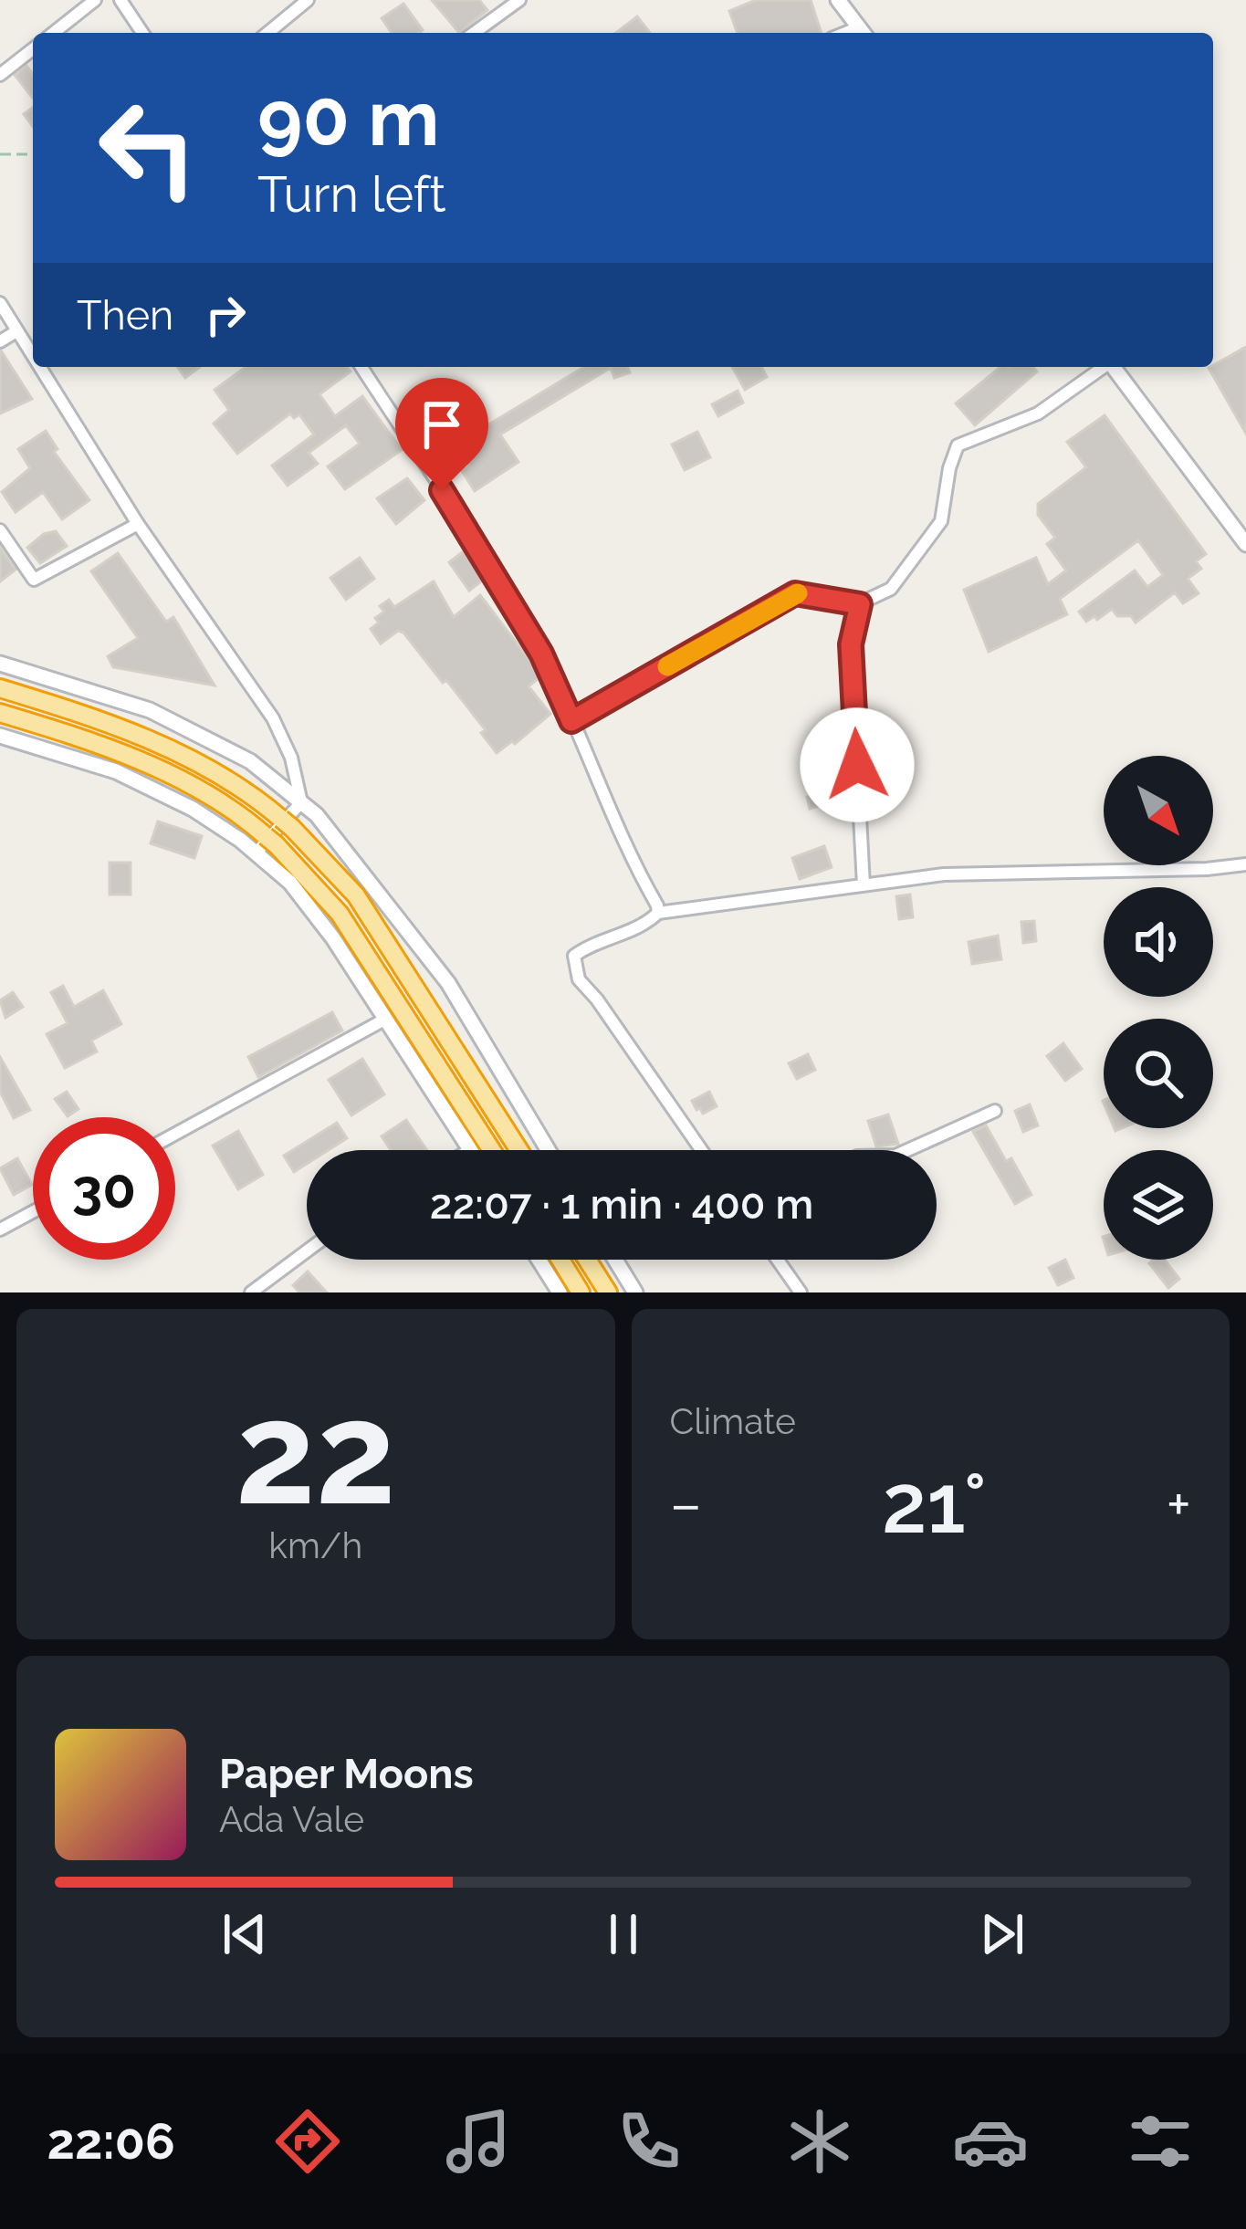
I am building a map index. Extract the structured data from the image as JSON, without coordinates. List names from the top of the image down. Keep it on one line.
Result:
{"north":"bottom right","page":{"turn":["90 m","Turn left"],"then":"Then","limit":"30","trip":"22:07 · 1 min · 400 m","tile":[["22","km/h"],"Climate"],"heat":["−","21°","+"],"song":["Paper Moons","Ada Vale"],"tabs":"22:06"}}
